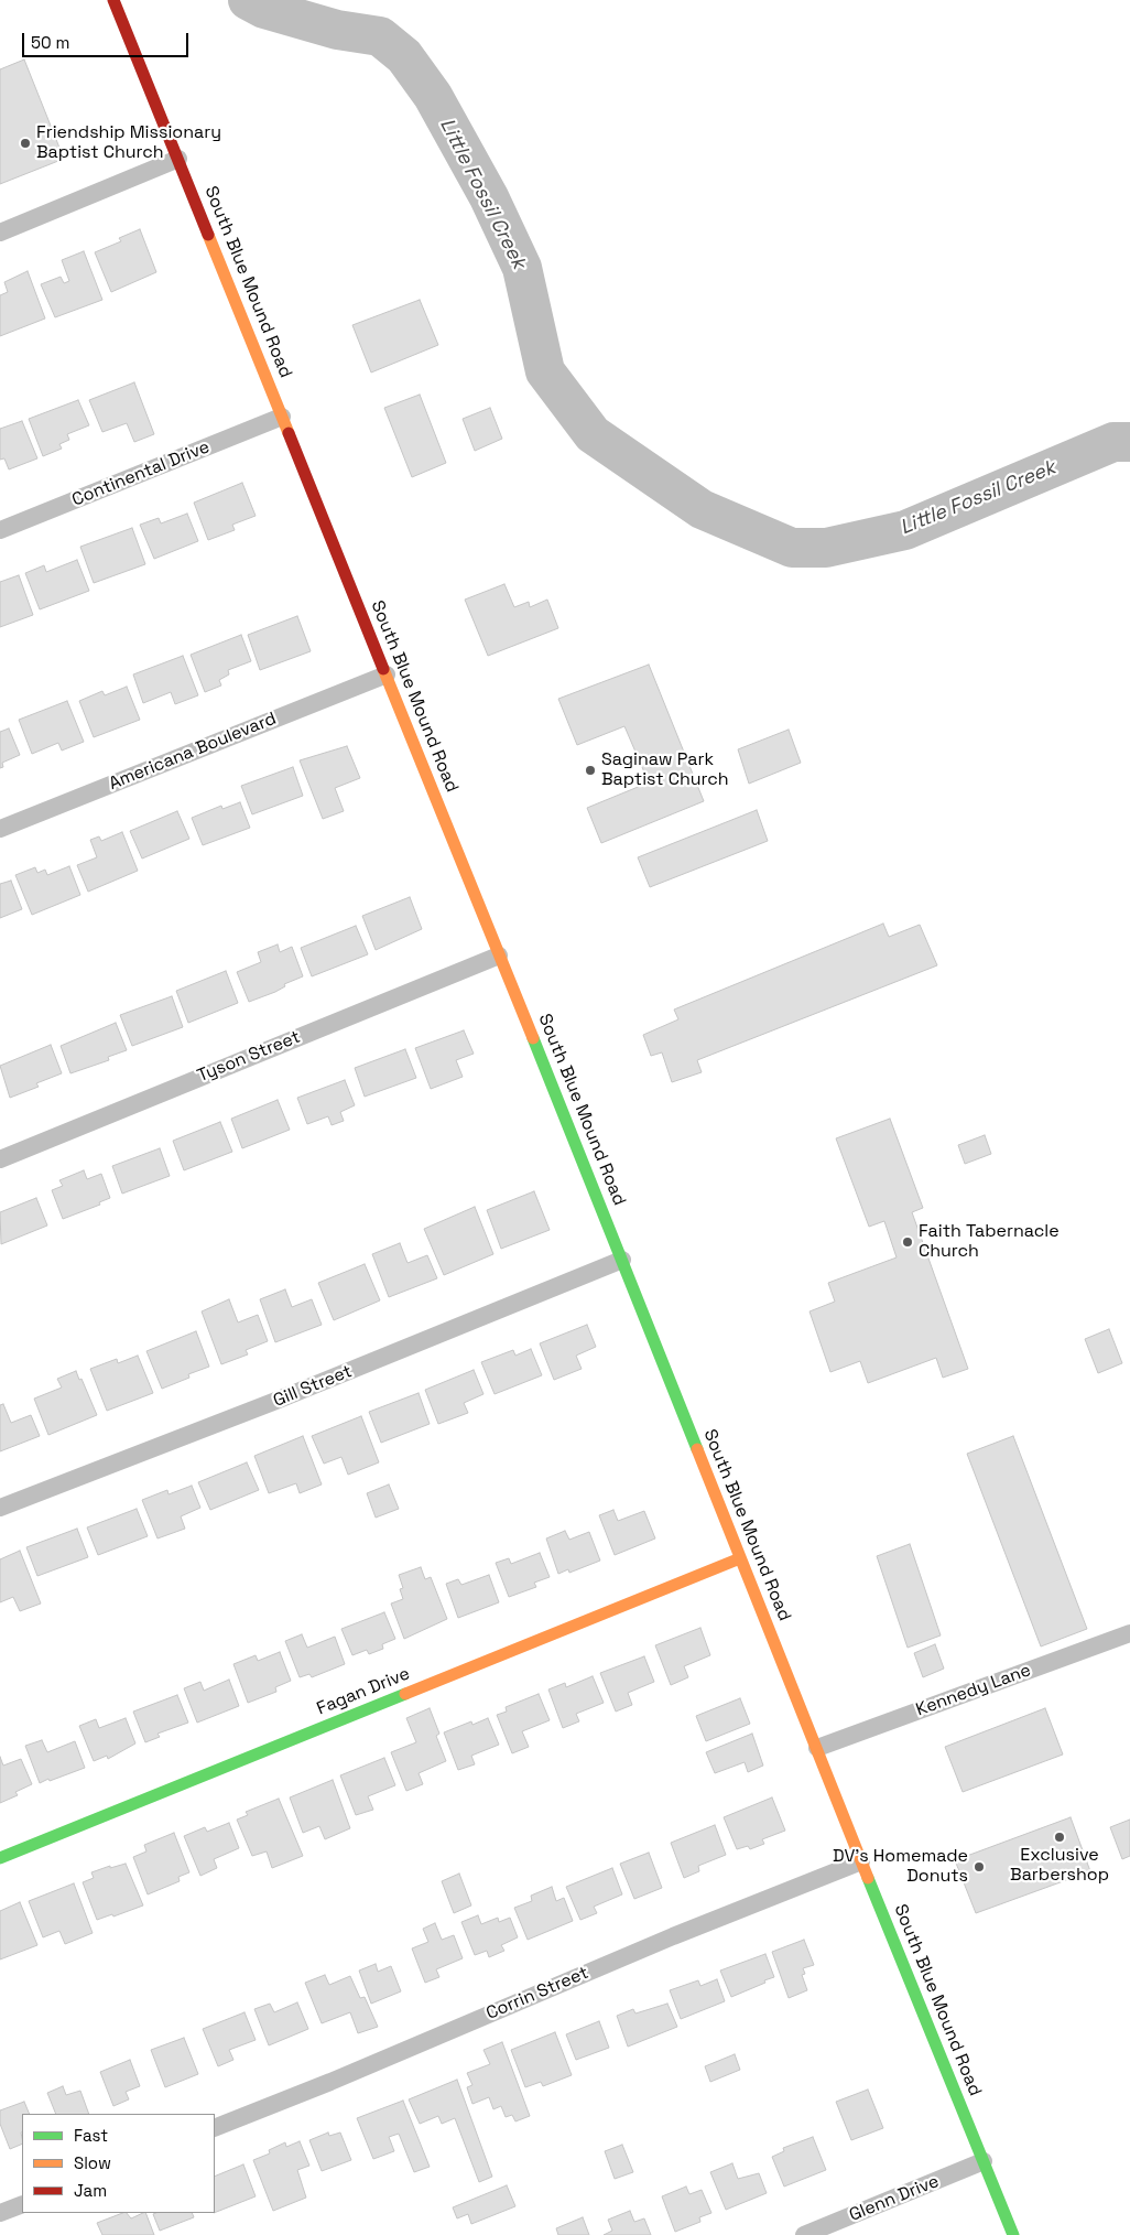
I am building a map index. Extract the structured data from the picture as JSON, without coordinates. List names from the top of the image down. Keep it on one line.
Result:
{"streets":{"main road":["South Blue Mound Road","Fagan Drive"],"street":["Continental Drive","Americana Boulevard","Tyson Street","Gill Street","Kennedy Lane","Corrin Street","Glenn Drive"]},"crossings":[["South Blue Mound Road","Continental Drive"],["South Blue Mound Road","Americana Boulevard"],["South Blue Mound Road","Tyson Street"],["South Blue Mound Road","Gill Street"],["South Blue Mound Road","Kennedy Lane"],["South Blue Mound Road","Fagan Drive"],["South Blue Mound Road","Corrin Street"],["South Blue Mound Road","Glenn Drive"]],"water":["Little Fossil Creek"],"places":["Friendship Missionary Baptist Church","Saginaw Park Baptist Church","Faith Tabernacle Church","Exclusive Barbershop","DV's Homemade Donuts"],"legend":["Fast","Slow","Jam"],"scale_bar":"50 m"}
